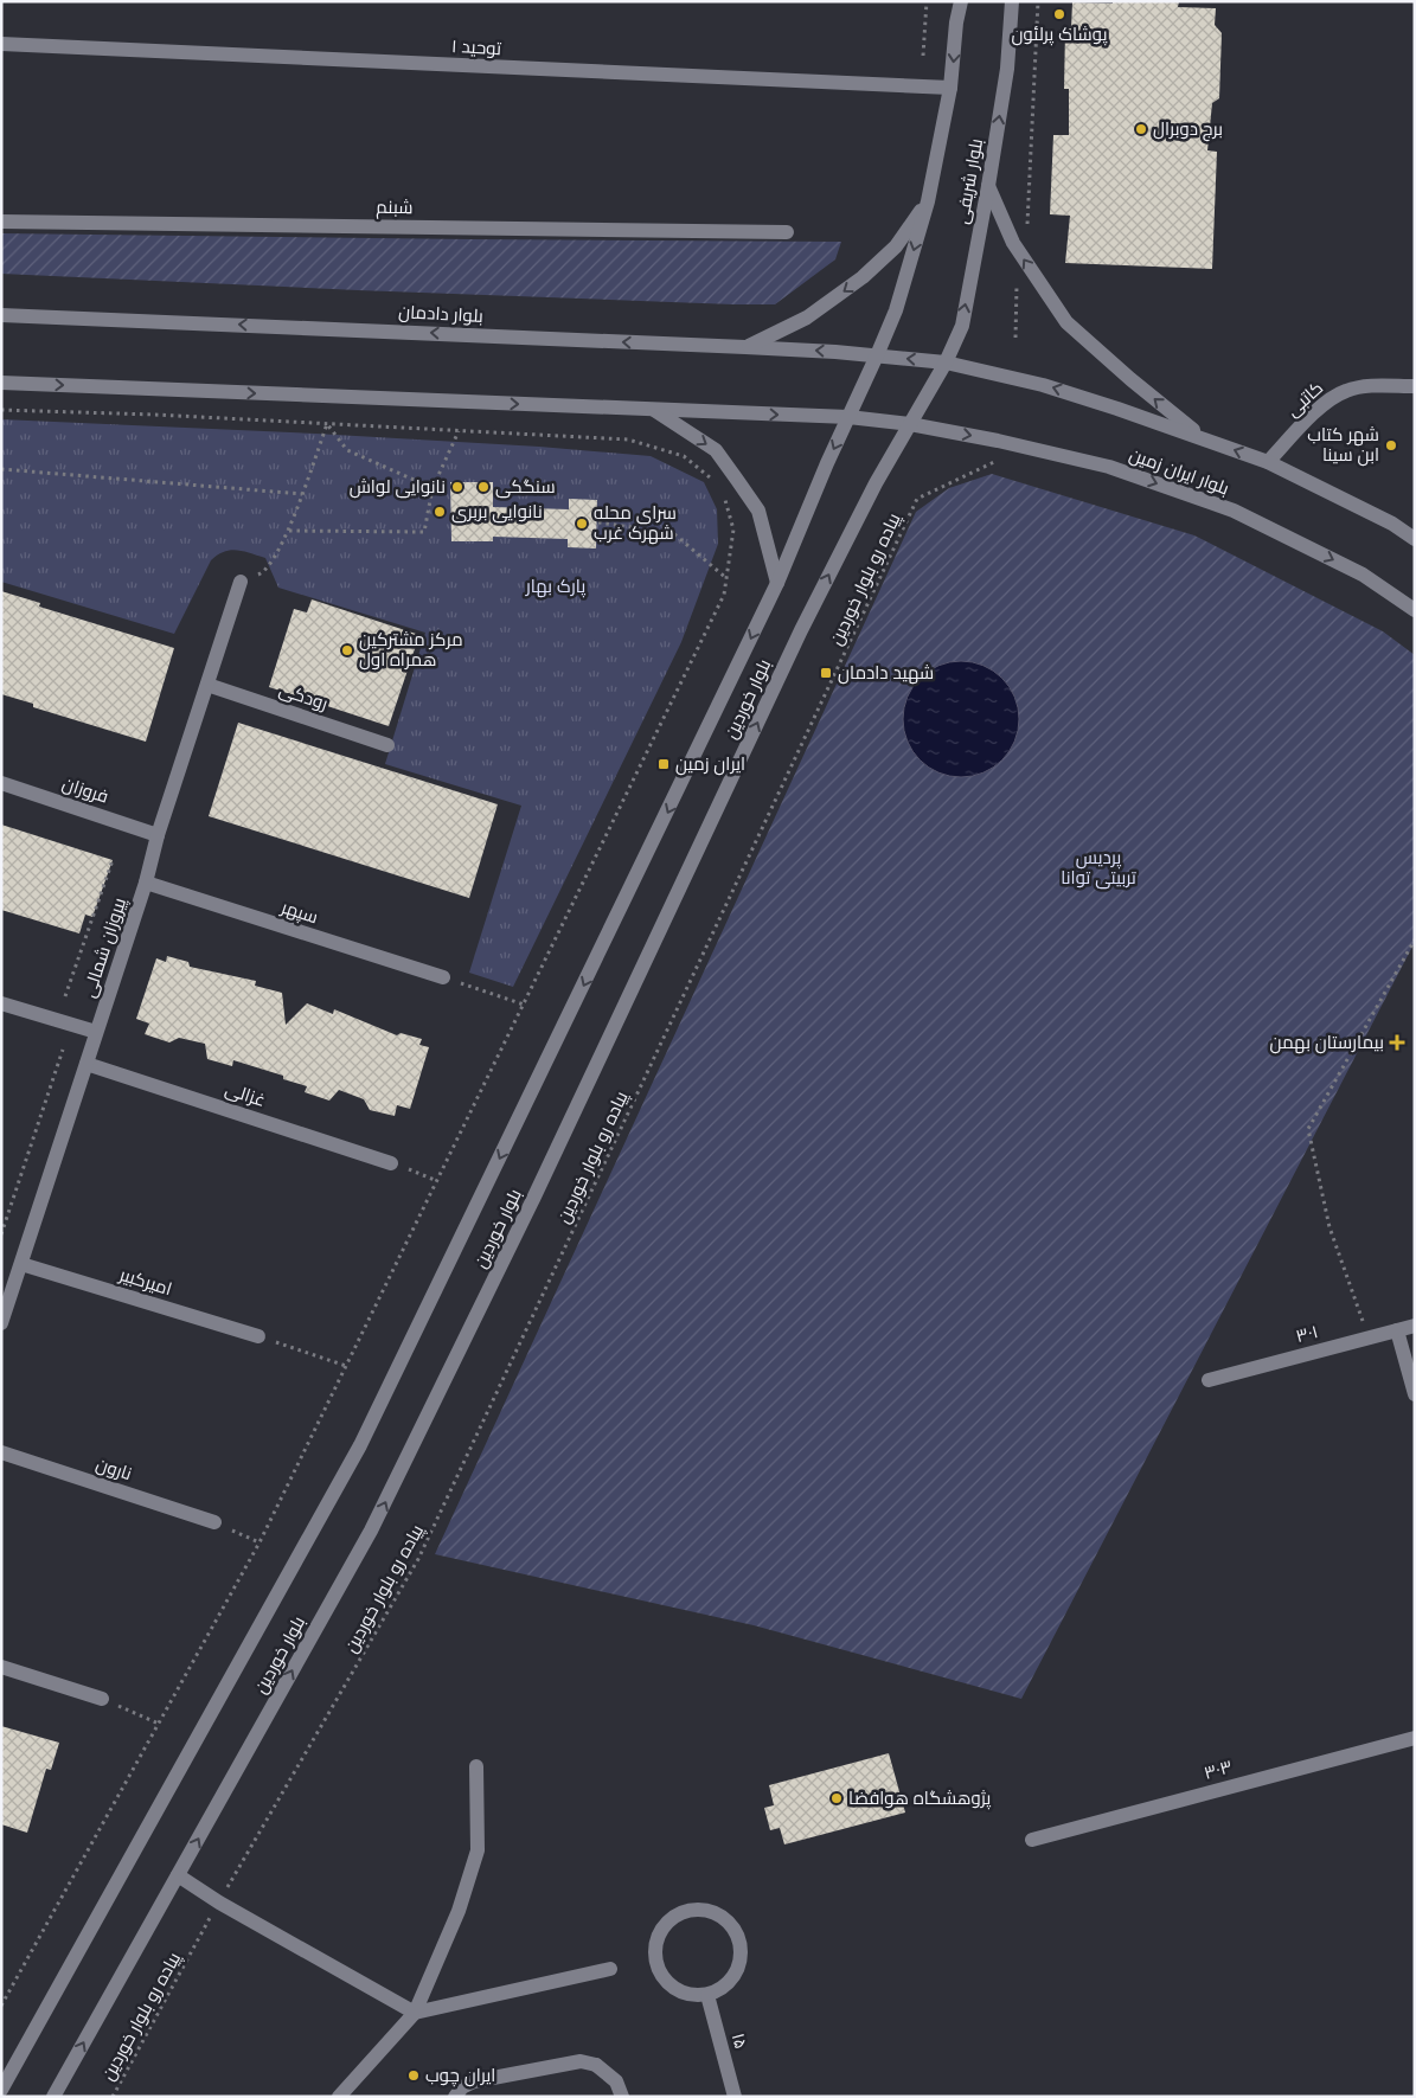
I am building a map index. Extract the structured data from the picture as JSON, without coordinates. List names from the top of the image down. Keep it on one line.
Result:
{"streets":{"main road":["توحید ۱","بلوار شریفی","شبنم","بلوار دادمان","کاتبی","بلوار ایران زمین","رودکی","بلوار خوردین","فروزان","سپهر","پیروزان شمالی","غزالی","امیرکبیر","۳۰۱","نارون","۳۰۳","۱۵"],"path":["پیاده رو بلوار خوردین"]},"crossings":[["توحید ۱","بلوار شریفی"],["بلوار شریفی","بلوار دادمان"],["بلوار شریفی","بلوار خوردین"],["بلوار دادمان","بلوار خوردین"],["بلوار ایران زمین","بلوار خوردین"],["رودکی","پیروزان شمالی"],["فروزان","پیروزان شمالی"],["سپهر","پیروزان شمالی"],["پیروزان شمالی","غزالی"],["پیروزان شمالی","امیرکبیر"]],"parks":["پارک بهار","پردیس تربیتی توانا"],"places":{"other":["پوشاک پرلئون","برج دوبرال","شهر کتاب ابن سینا","نانوایی لواش","سنگکی","نانوایی بربری","سرای محله شهرک غرب","مرکز مشترکین همراه اول","پژوهشگاه هوافضا","ایران چوب"],"transit":["شهید دادمان","ایران زمین"],"health":["بیمارستان بهمن"]}}
